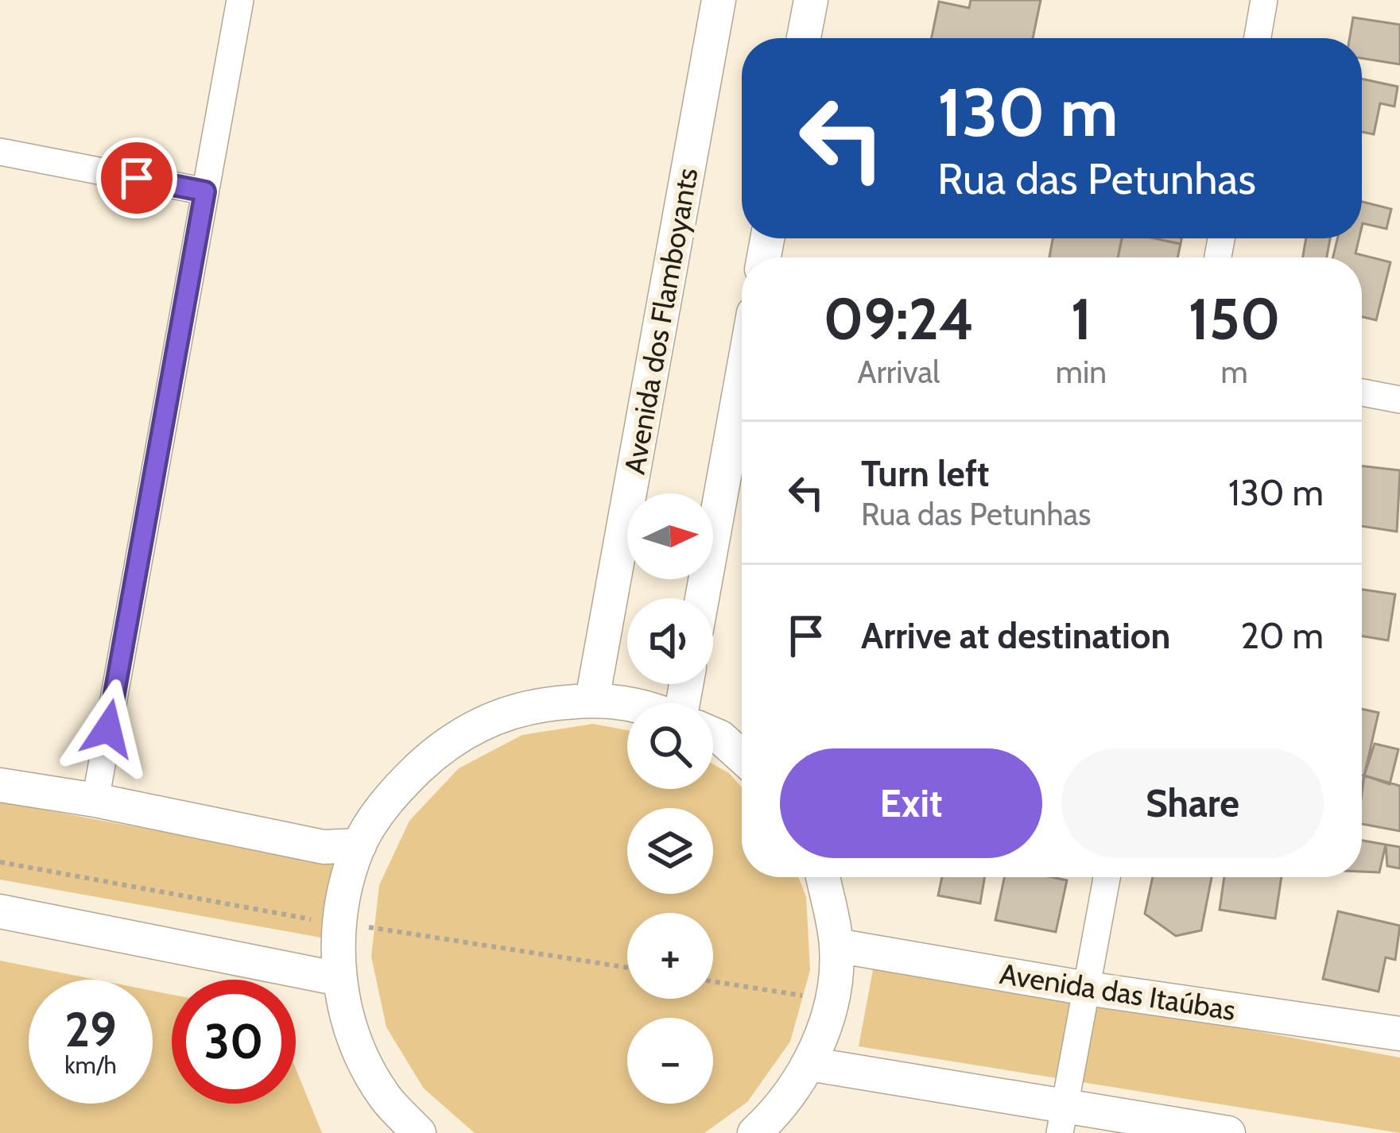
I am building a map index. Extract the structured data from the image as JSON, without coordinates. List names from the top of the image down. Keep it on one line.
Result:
{"streets":{"street":["Avenida dos Flamboyants","Avenida das Itaúbas"]},"north":"right","page":{"turn":["130 m","Rua das Petunhas"],"eta":["09:24","Arrival","1","min","150","m"],"list":[{"name":"Turn left","note":"Rua das Petunhas","value":"130 m"},{"name":"Arrive at destination","value":"20 m"}],"map_buttons":["+","−"],"buttons":["Exit","Share"],"speed":"29 km/h","limit":"30"}}
